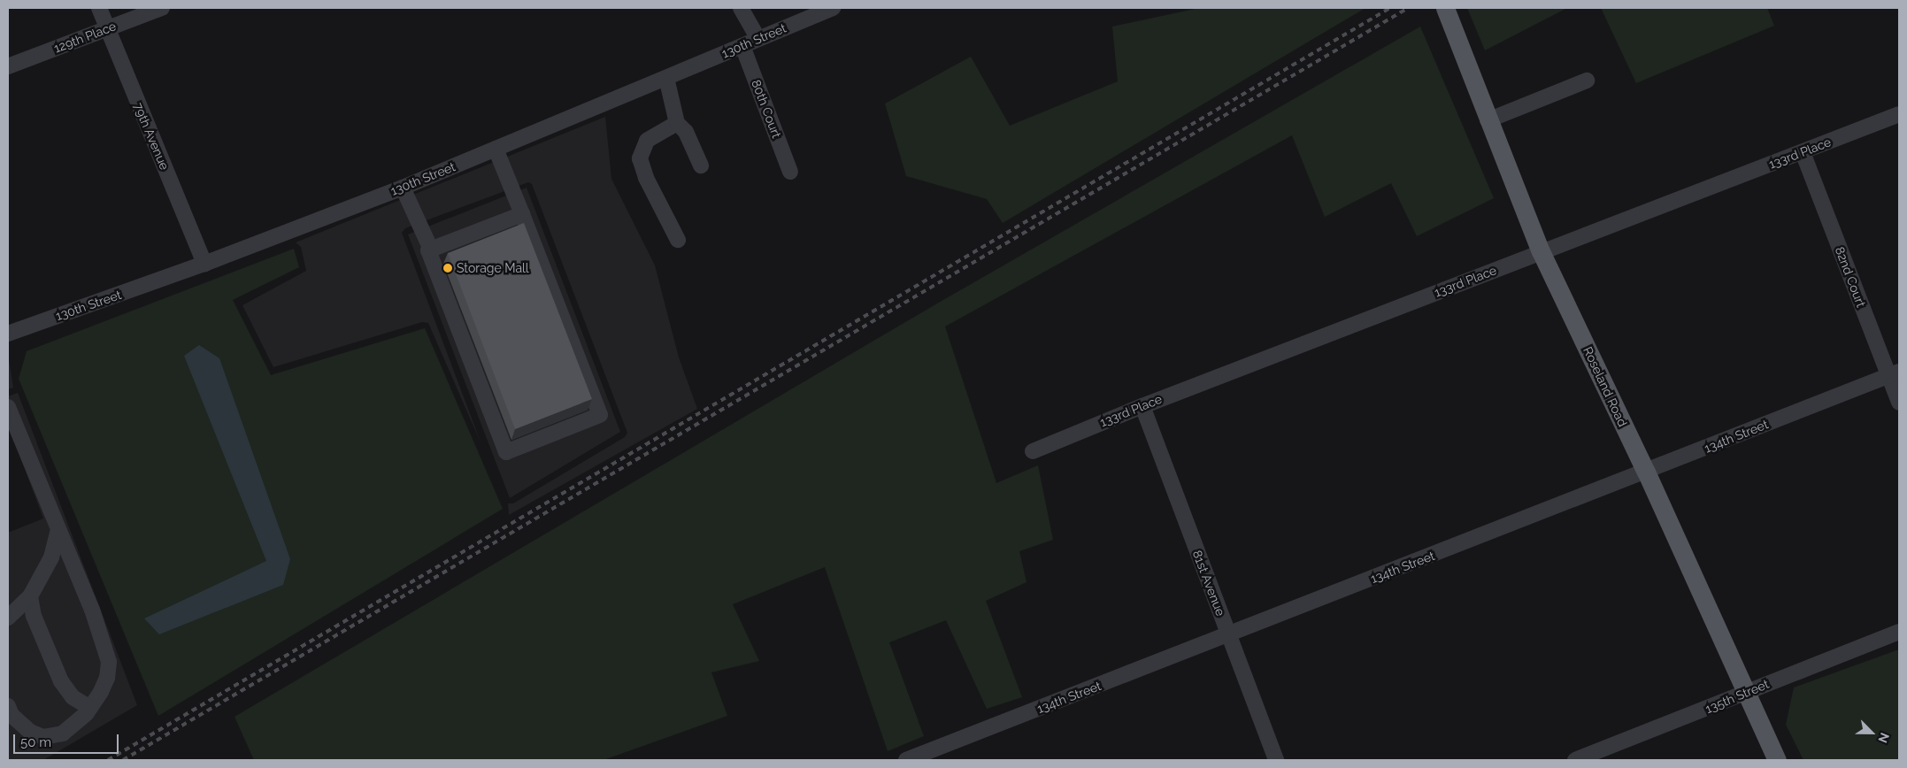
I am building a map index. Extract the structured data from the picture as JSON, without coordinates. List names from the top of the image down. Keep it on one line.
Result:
{"streets":{"main road":["Roseland Road"],"street":["129th Place","130th Street","80th Court","79th Avenue","133rd Place","82nd Court","134th Street","81st Avenue","135th Street"]},"crossings":[["129th Place","79th Avenue"],["130th Street","80th Court"],["130th Street","79th Avenue"],["133rd Place","82nd Court"],["133rd Place","Roseland Road"],["133rd Place","81st Avenue"],["82nd Court","134th Street"],["Roseland Road","134th Street"],["Roseland Road","135th Street"],["134th Street","81st Avenue"]],"places":["Storage Mall"],"scale_bar":"50 m","north":"bottom right"}
